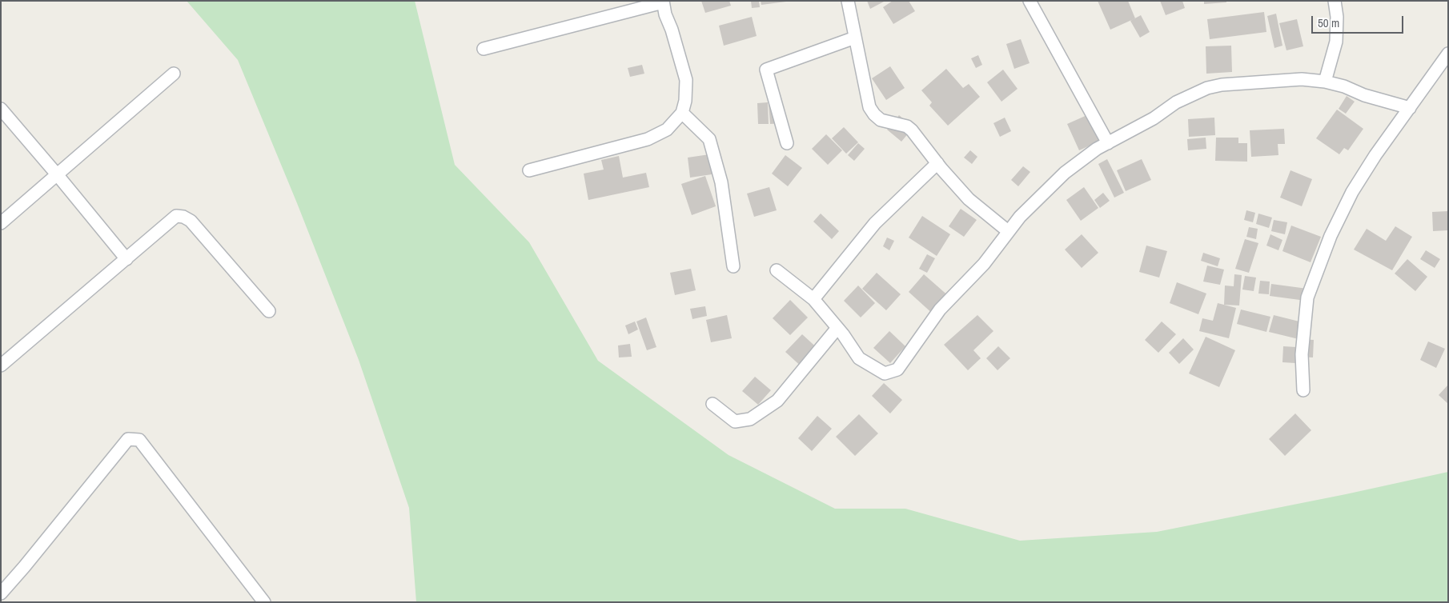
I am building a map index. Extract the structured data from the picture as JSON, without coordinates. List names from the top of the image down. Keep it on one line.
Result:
{"scale_bar":"50 m"}
